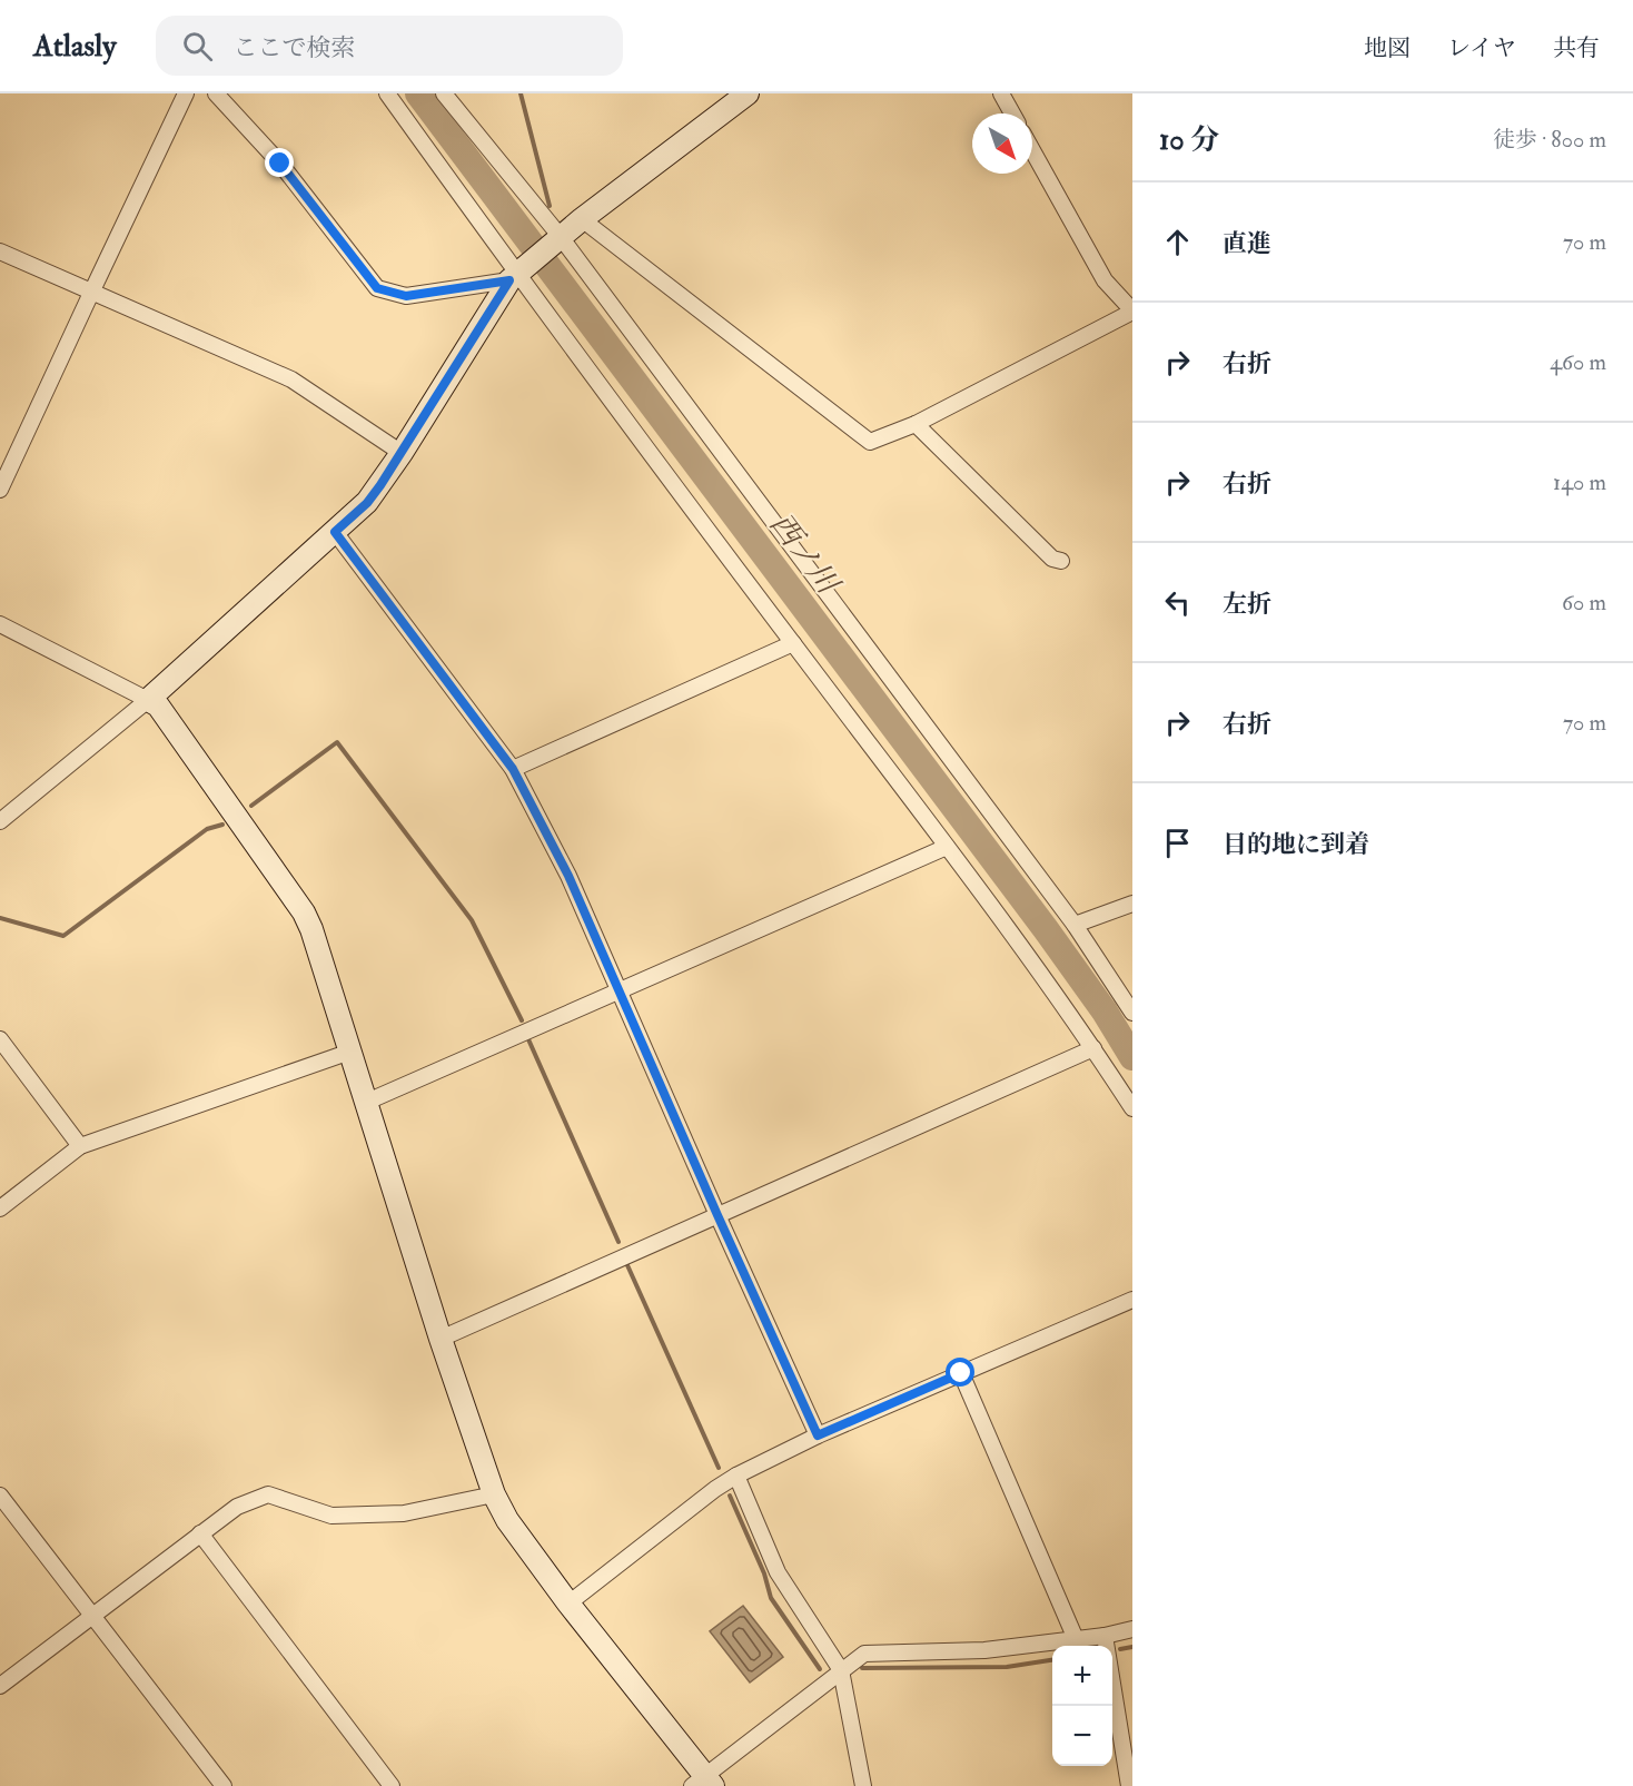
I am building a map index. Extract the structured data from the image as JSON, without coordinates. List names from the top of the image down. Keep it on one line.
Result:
{"water":["西ノ川"],"north":"bottom right","page":{"header":"Atlasly","search":"ここで検索","nav":["地図","レイヤ","共有"],"heading":["10 分","徒歩 · 800 m"],"list":[["直進","70 m"],["右折","460 m"],["右折","140 m"],["左折","60 m"],["右折","70 m"],"目的地に到着"],"map_buttons":["+","−"]}}
